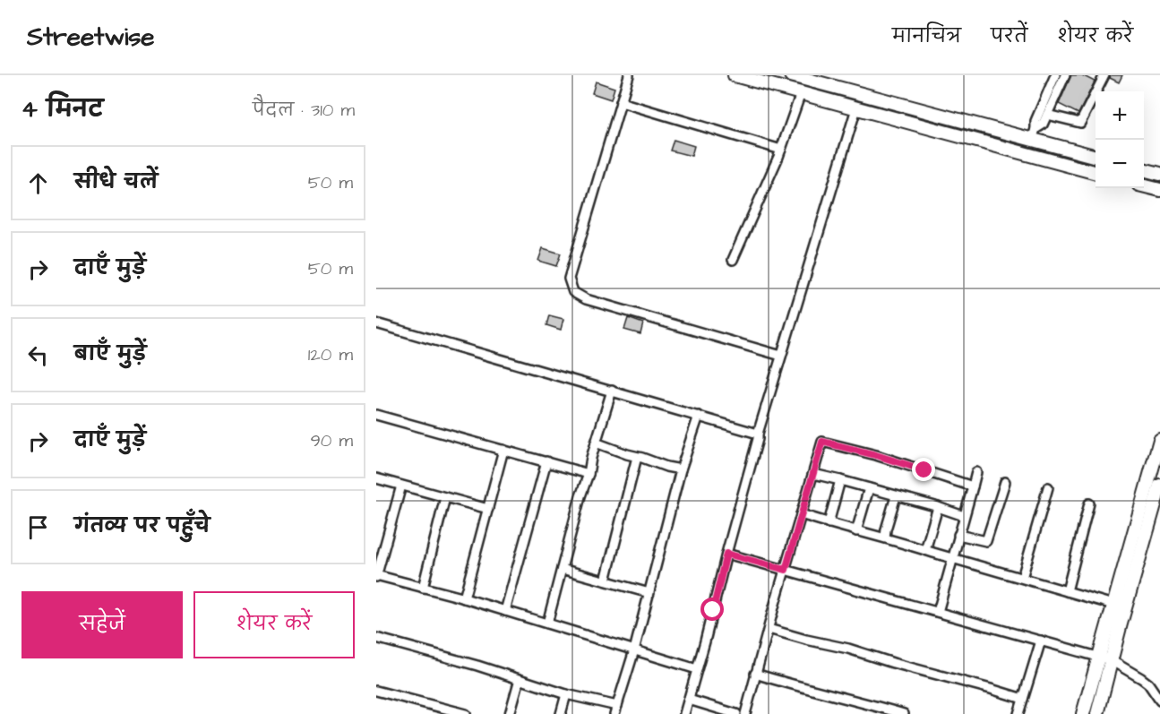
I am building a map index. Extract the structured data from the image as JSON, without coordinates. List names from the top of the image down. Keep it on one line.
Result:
{"page":{"header":"Streetwise","nav":["मानचित्र","परतें","शेयर करें"],"heading":["4 मिनट","पैदल · 310 m"],"map_buttons":["+","−"],"list":[["सीधे चलें","50 m"],["दाएँ मुड़ें","50 m"],["बाएँ मुड़ें","120 m"],["दाएँ मुड़ें","90 m"],"गंतव्य पर पहुँचे"],"buttons":["सहेजें","शेयर करें"]}}
